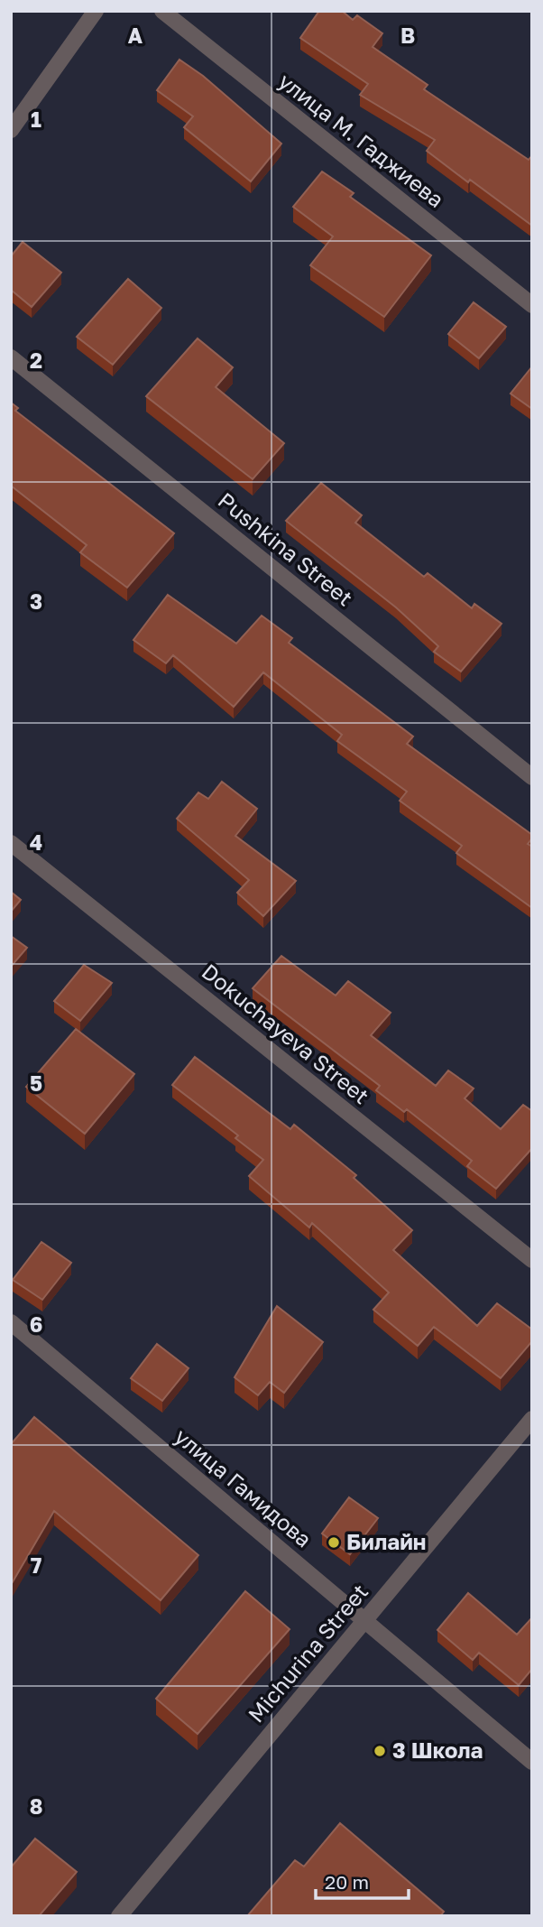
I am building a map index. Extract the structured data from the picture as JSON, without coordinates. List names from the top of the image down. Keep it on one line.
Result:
{"streets":{"street":["улица М. Гаджиева","Pushkina Street","Dokuchayeva Street","улица Гамидова","Michurina Street"]},"crossings":[["улица Гамидова","Michurina Street"]],"places":["Билайн","3 Школа"],"scale_bar":"20 m","grid":{"columns":["A","B"],"rows":["1","2","3","4","5","6","7","8"]}}
